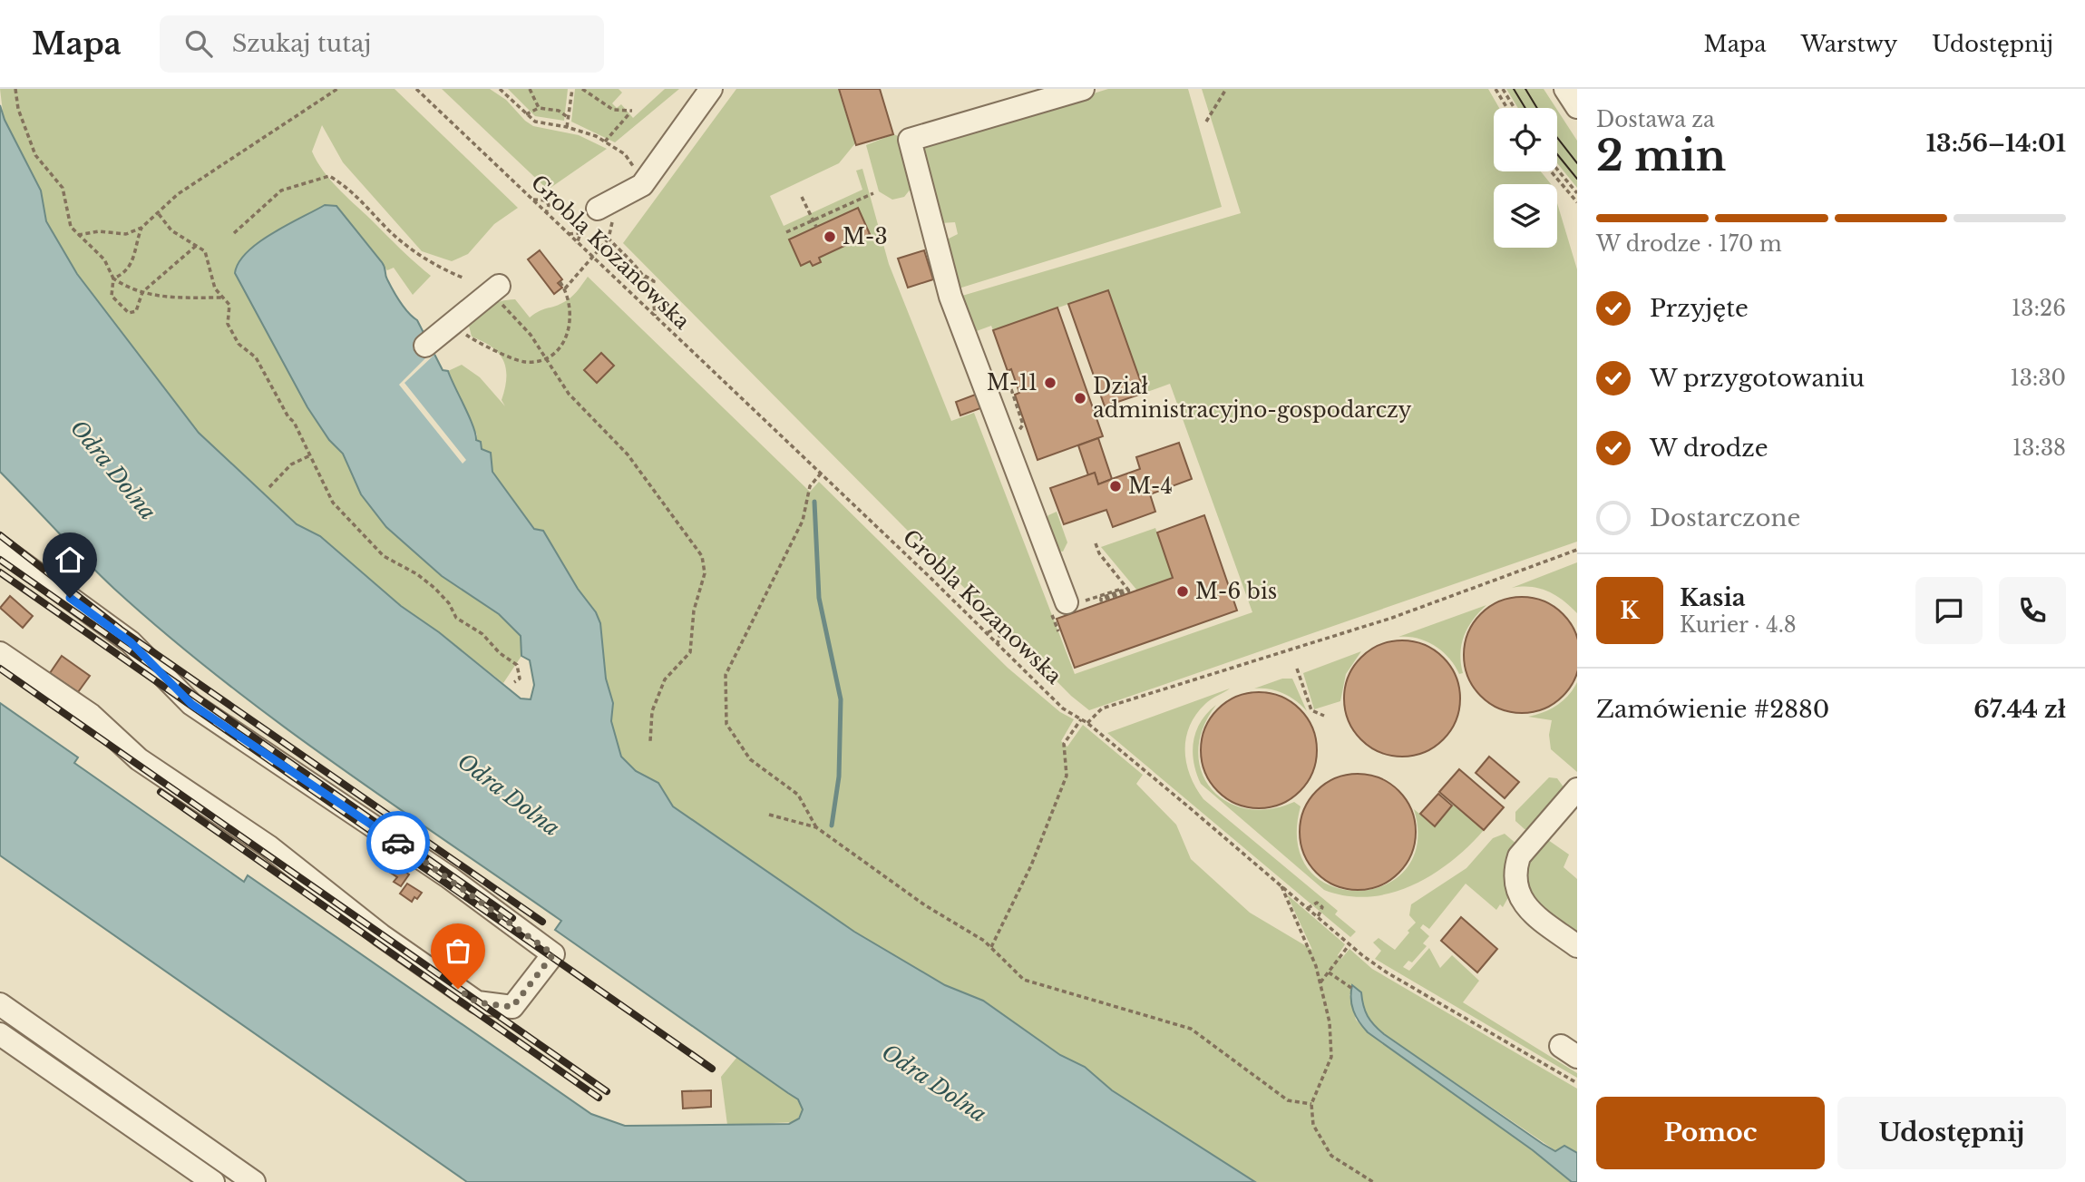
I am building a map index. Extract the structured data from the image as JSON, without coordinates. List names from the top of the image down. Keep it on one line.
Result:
{"streets":{"path":["Grobla Kozanowska"]},"water":["Odra Dolna"],"places":["M-3","M-11","Dział administracyjno-gospodarczy","M-4","M-6 bis"],"page":{"header":"Mapa","search":"Szukaj tutaj","nav":["Mapa","Warstwy","Udostępnij"],"heading":["2 min","Dostawa za","13:56–14:01"],"panel":["Kasia","Kurier · 4.8","Zamówienie #2880","67.44 zł"],"bar":"W drodze · 170 m","list":[["Przyjęte","13:26"],["W przygotowaniu","13:30"],["W drodze","13:38"],"Dostarczone"],"round":"K","buttons":["Pomoc","Udostępnij"]}}
